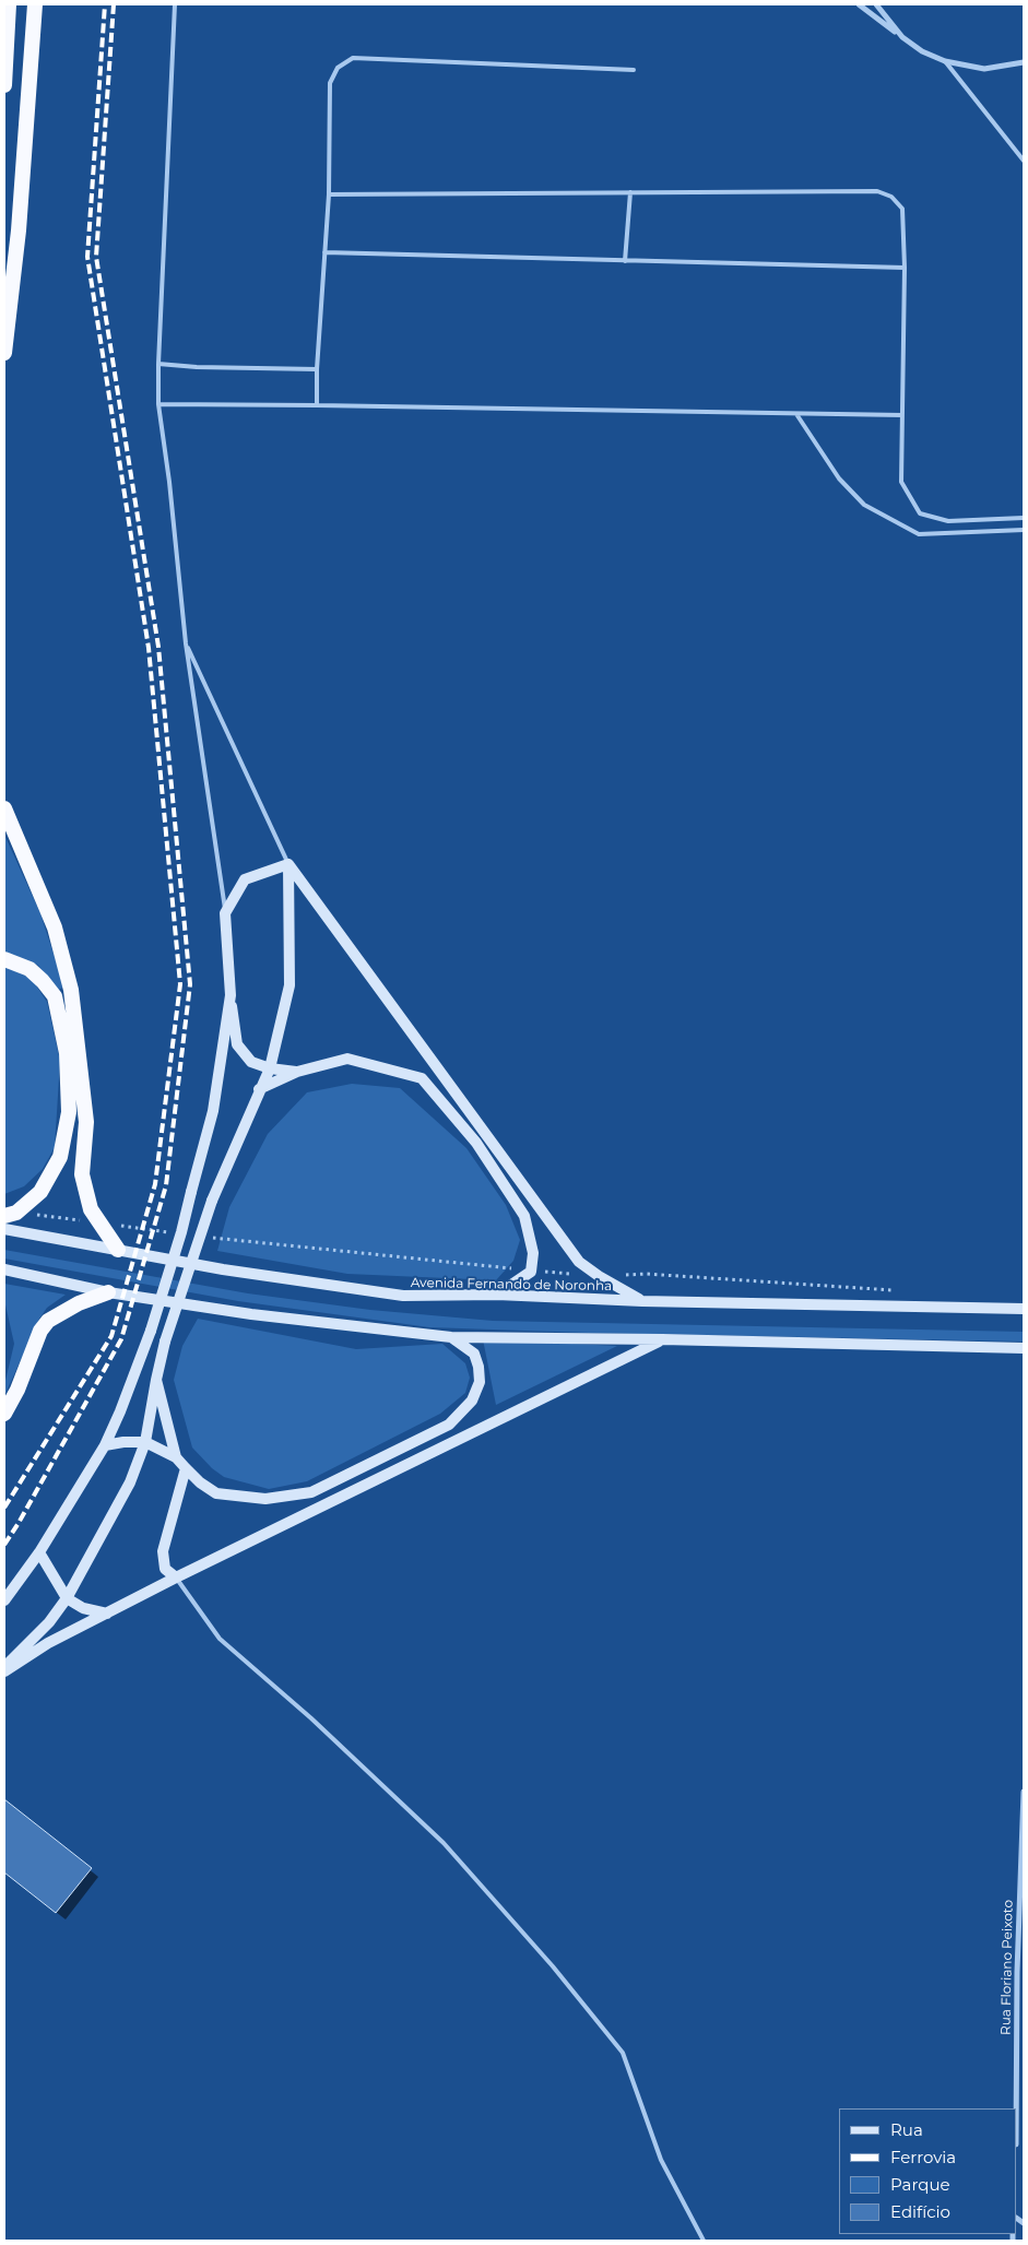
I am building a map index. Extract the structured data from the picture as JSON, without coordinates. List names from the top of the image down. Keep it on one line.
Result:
{"streets":{"main road":["Avenida Fernando de Noronha"],"street":["Rua Floriano Peixoto"]},"legend":["Rua","Ferrovia","Parque","Edifício"]}
